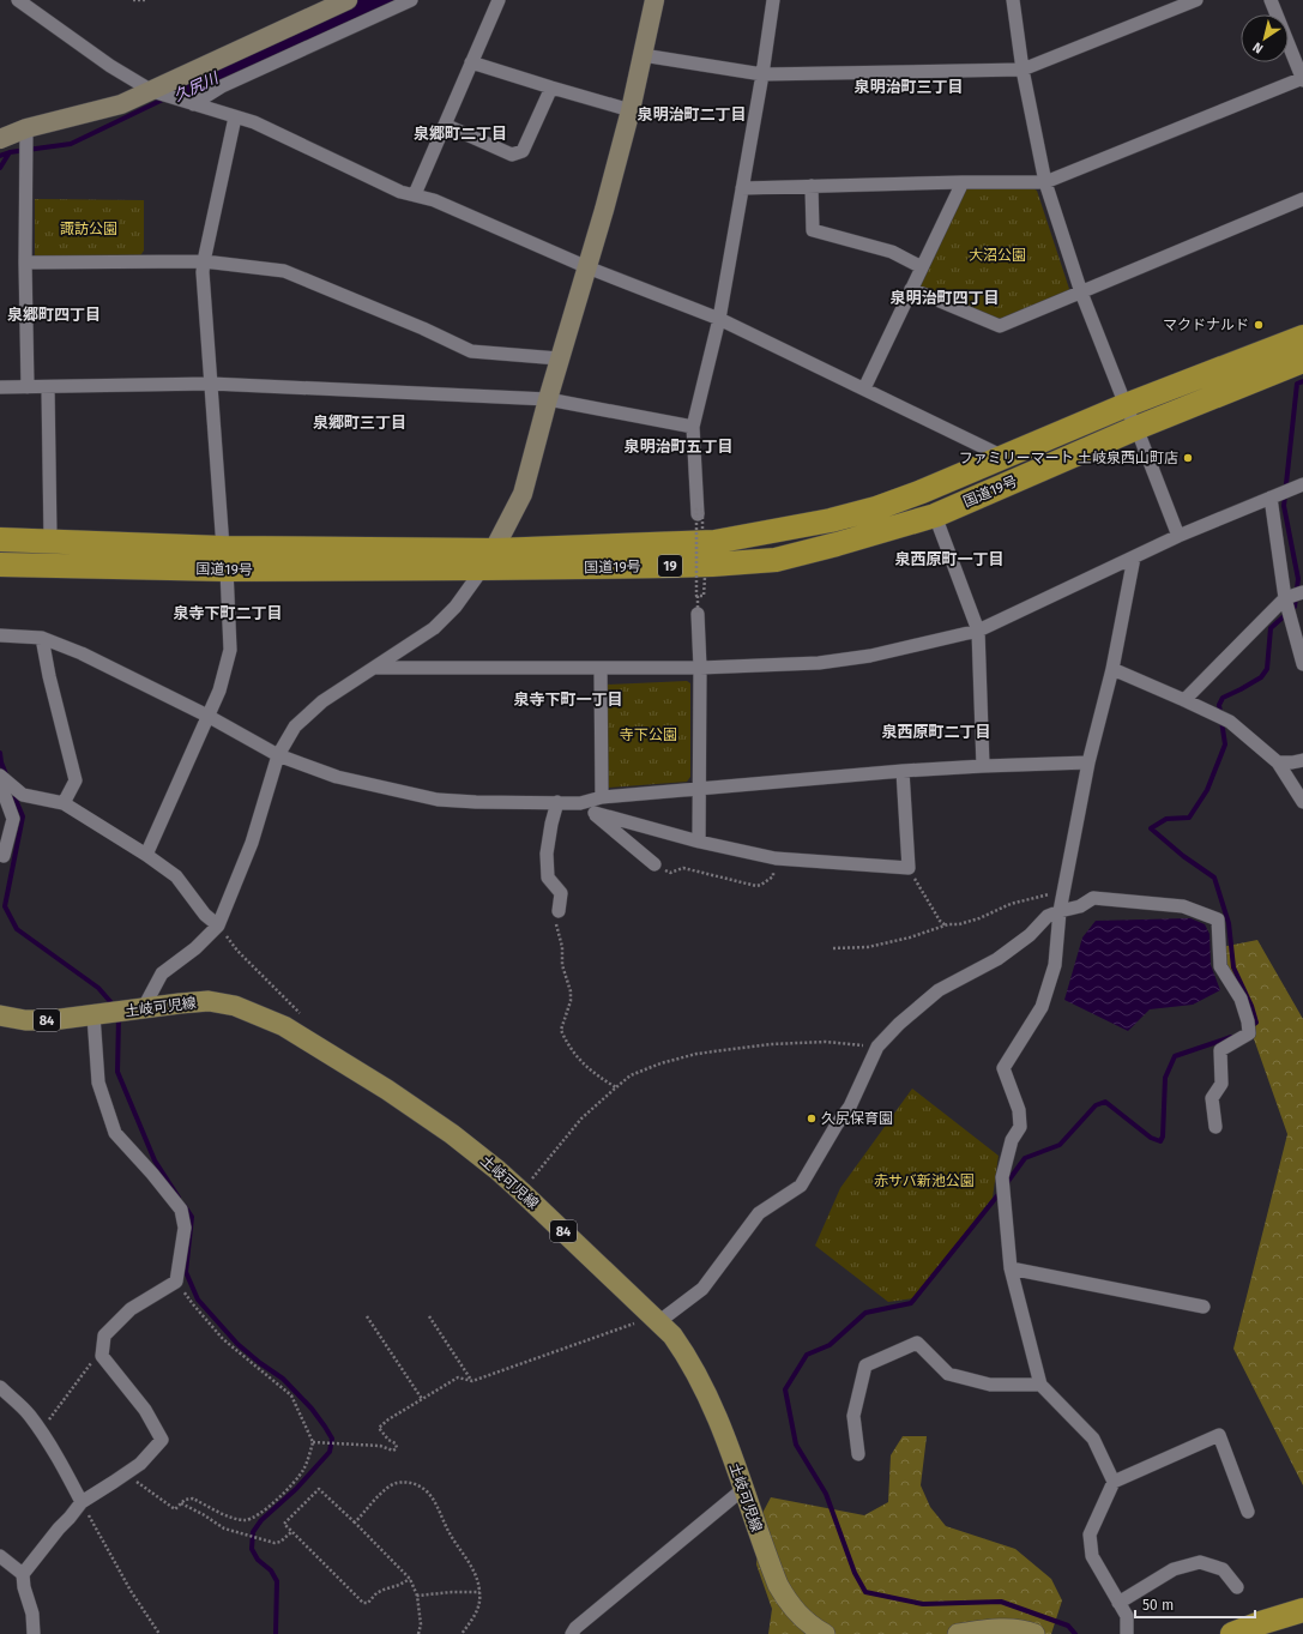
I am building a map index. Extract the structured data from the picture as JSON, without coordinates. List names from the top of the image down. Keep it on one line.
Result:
{"streets":{"highway":["国道19号","19"],"main road":["土岐可児線","84"]},"districts":["泉明治町三丁目","泉明治町二丁目","泉郷町二丁目","泉明治町四丁目","泉郷町四丁目","泉郷町三丁目","泉明治町五丁目","泉西原町一丁目","泉寺下町二丁目","泉寺下町一丁目","泉西原町二丁目"],"water":["久尻川"],"parks":["諏訪公園","大沼公園","寺下公園","赤サバ新池公園"],"places":["マクドナルド","ファミリーマート 土岐泉西山町店","久尻保育園"],"scale_bar":"50 m","north":"bottom left"}
